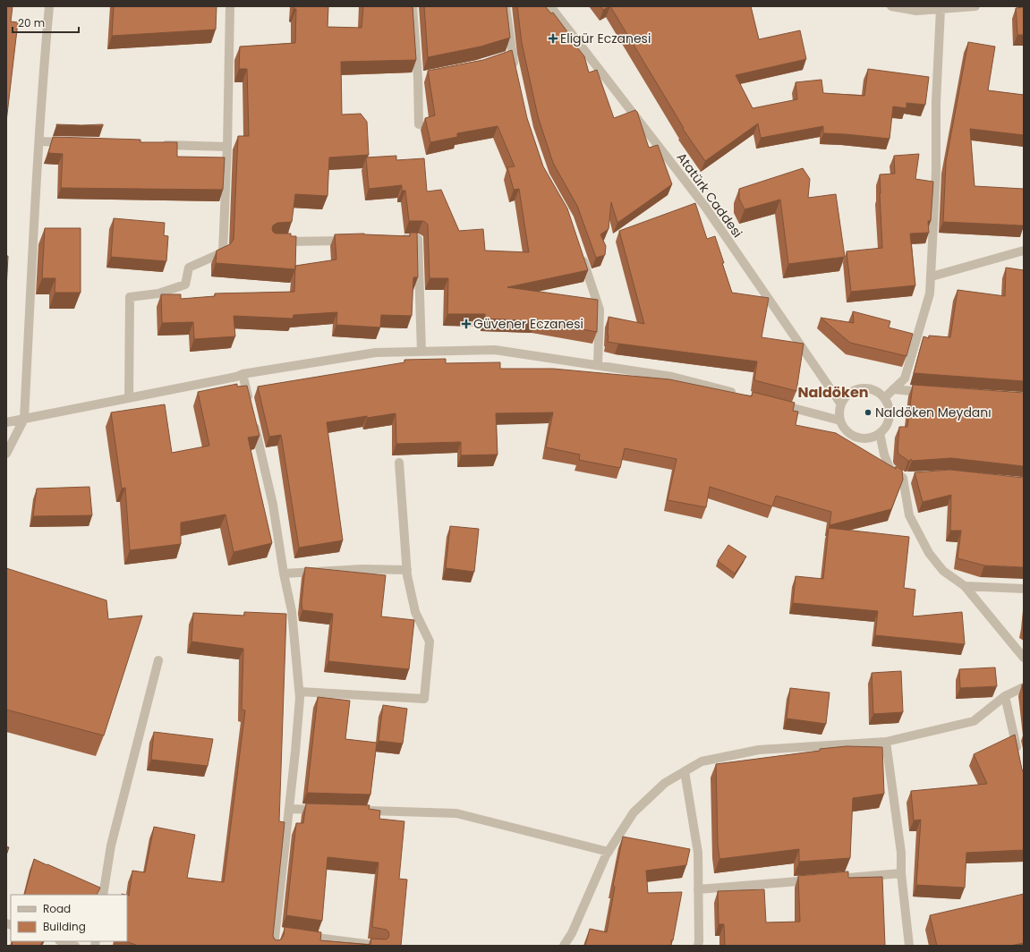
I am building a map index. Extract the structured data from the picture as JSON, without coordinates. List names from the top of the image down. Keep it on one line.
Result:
{"streets":{"street":["Atatürk Caddesi"]},"districts":["Naldöken"],"places":{"health":["Eligür Eczanesi","Güvener Eczanesi"],"other":["Naldöken Meydanı"]},"legend":["Road","Building"],"scale_bar":"20 m"}
